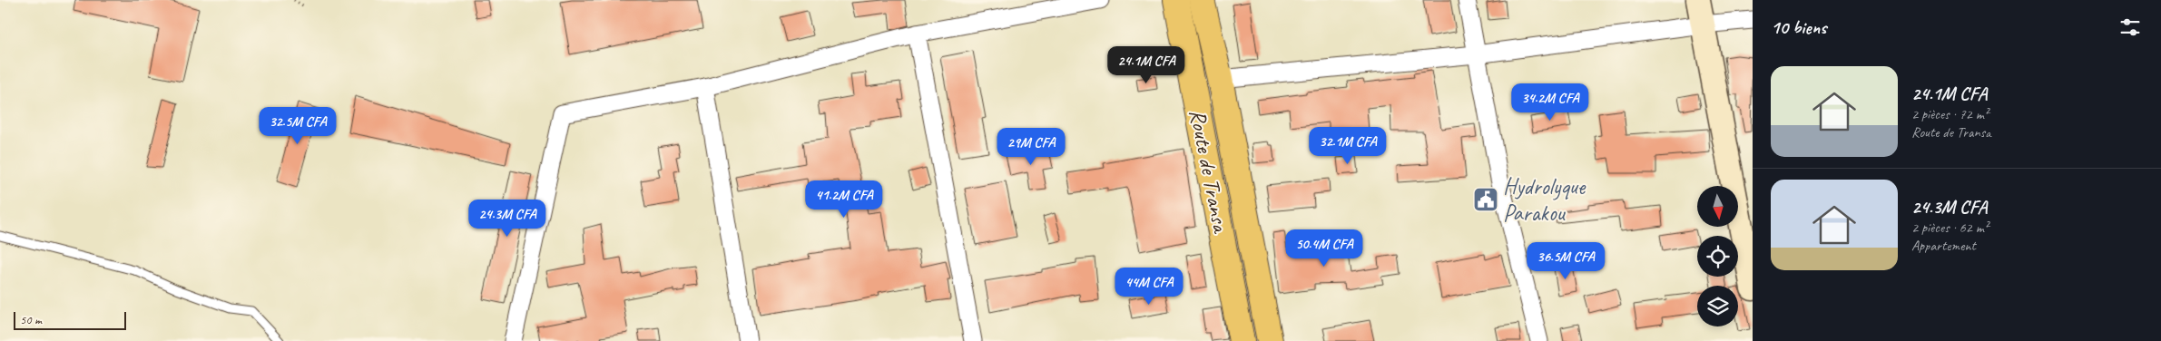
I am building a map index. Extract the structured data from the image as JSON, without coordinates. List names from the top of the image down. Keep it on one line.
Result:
{"streets":{"main road":["Route de Transa"]},"places":{"public building":["Hydrolyque Parakou"]},"scale_bar":"50 m","north":"bottom","page":{"heading":"10 biens","price":["24.1M CFA","34.2M CFA","32.5M CFA","32.1M CFA","29M CFA","41.2M CFA","24.3M CFA","50.4M CFA","36.5M CFA","44M CFA"],"list":[{"name":"24.1M CFA","note":"2 pièces · 72 m² · Route de Transa"},{"name":"24.3M CFA","note":"2 pièces · 62 m² · Appartement"}],"scale":"50 m"}}
